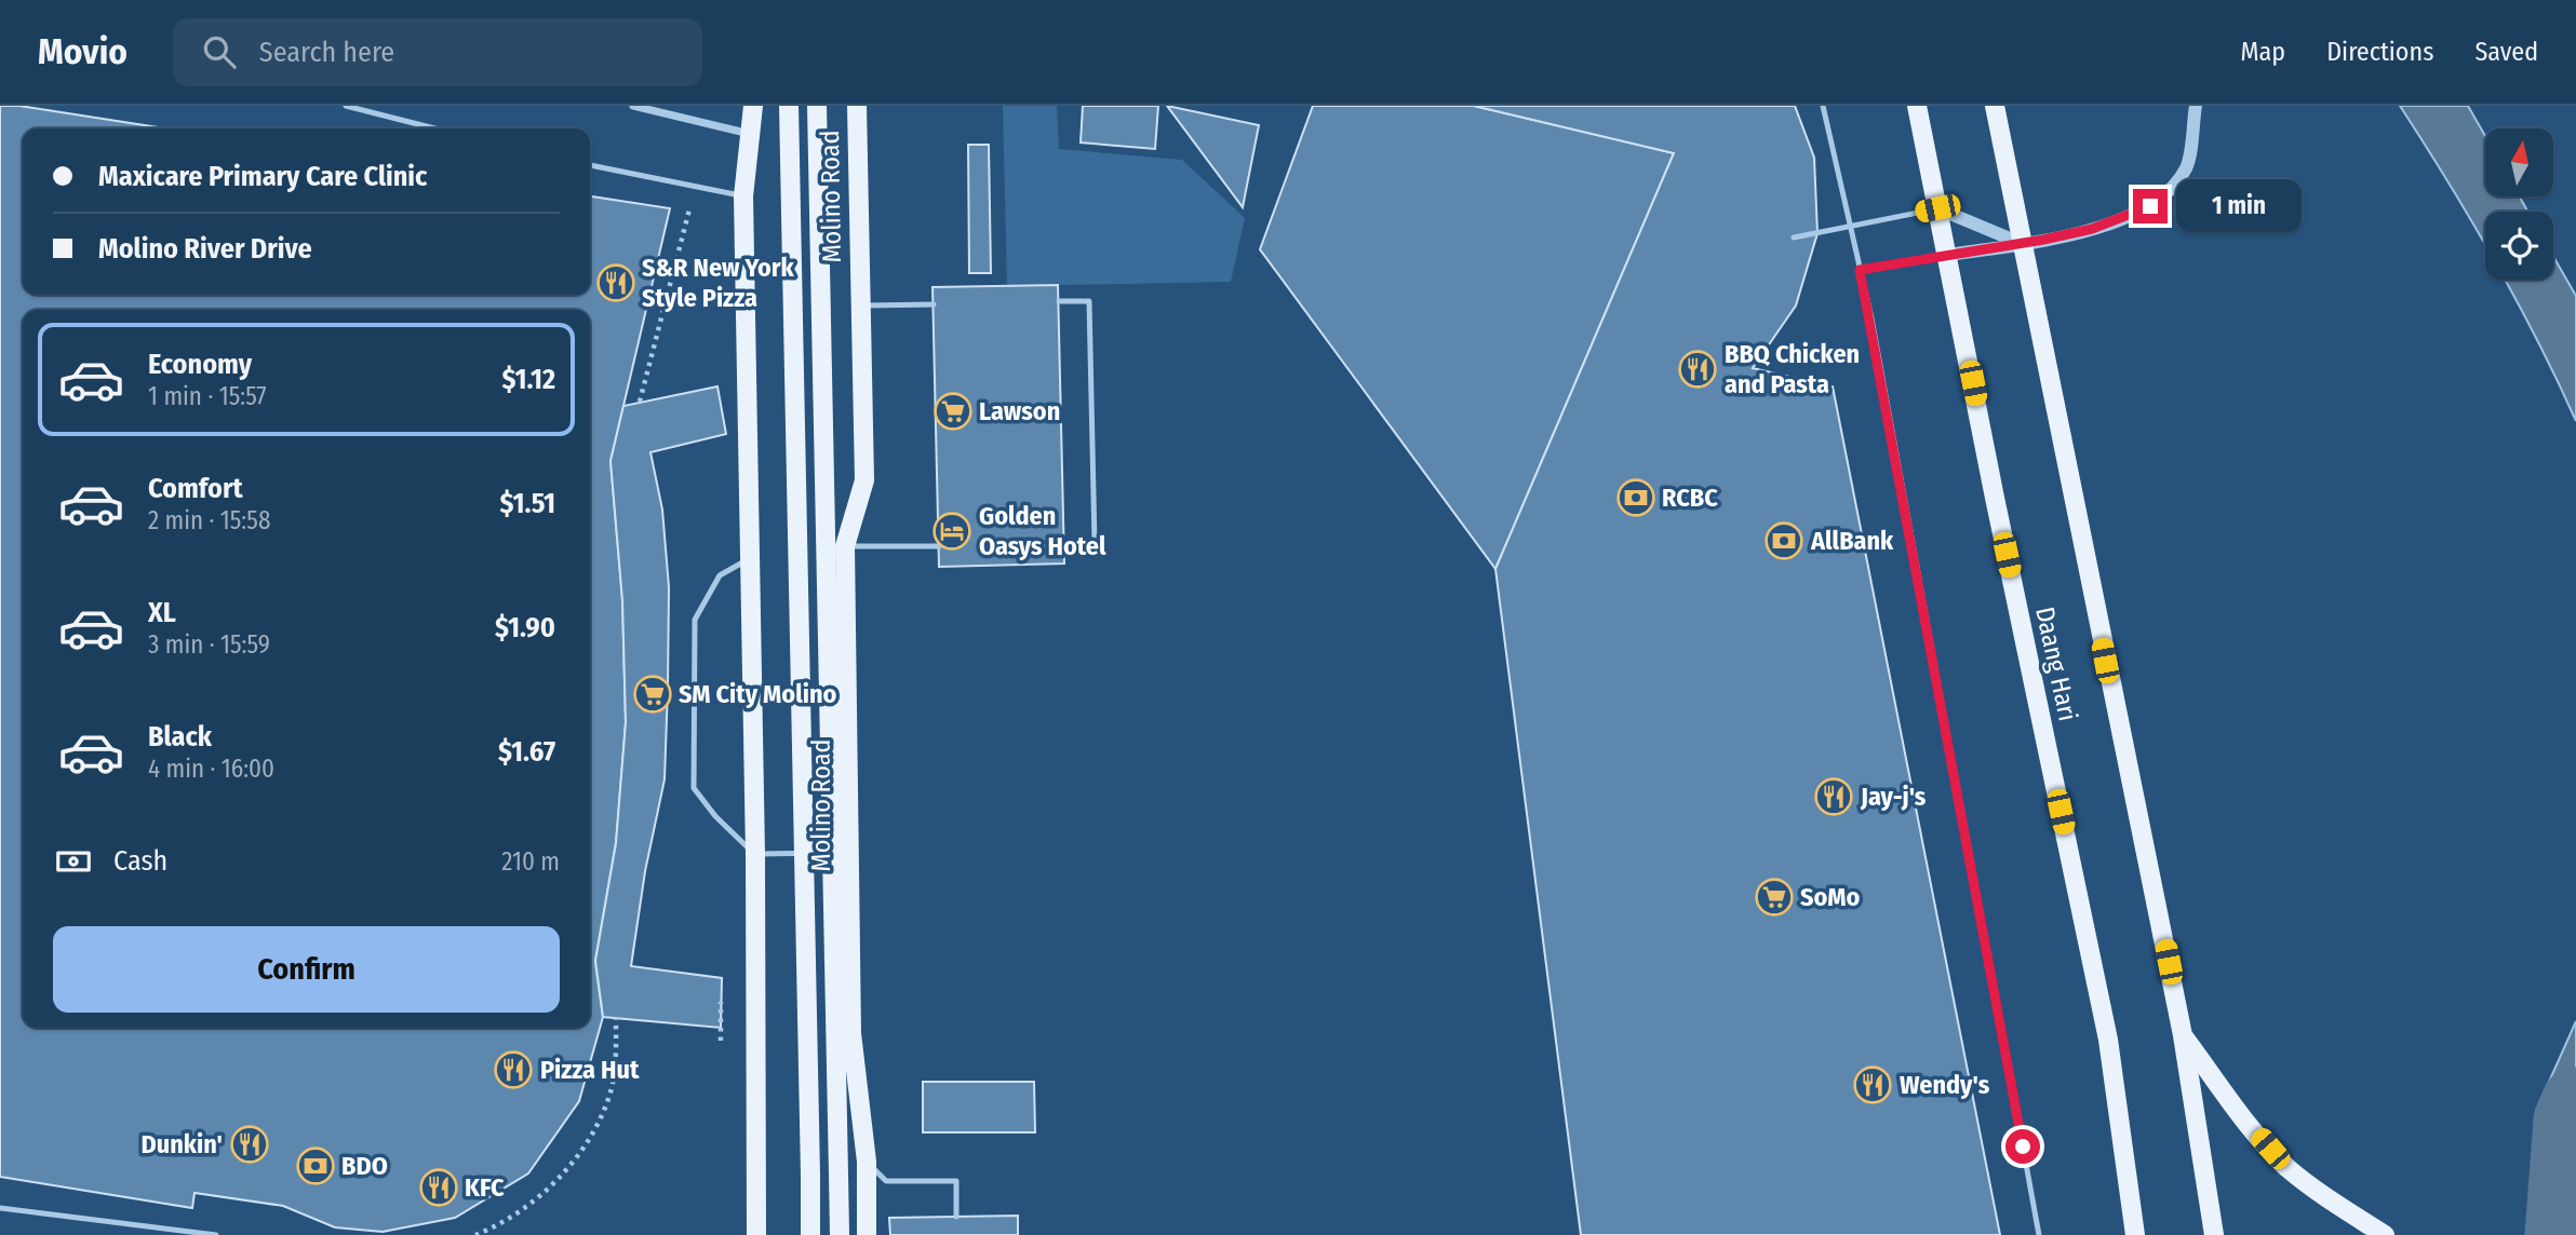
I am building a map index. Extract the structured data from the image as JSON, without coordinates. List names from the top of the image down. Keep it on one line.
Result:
{"streets":{"main road":["Molino Road","Daang Hari"]},"places":{"restaurant":["S&R New York Style Pizza","BBQ Chicken and Pasta","Jay-j's","Pizza Hut","Wendy's","Dunkin'","KFC"],"supermarket":["Lawson","SM City Molino","SoMo"],"bank":["RCBC","AllBank","BDO"],"hotel":["Golden Oasys Hotel"]},"north":"top","page":{"header":"Movio","search":"Search here","nav":["Map","Directions","Saved"],"banner":["Maxicare Primary Care Clinic","Molino River Drive"],"bubble":"1 min","list":[{"name":"Economy","note":"1 min · 15:57","value":"$1.12"},{"name":"Comfort","note":"2 min · 15:58","value":"$1.51"},{"name":"XL","note":"3 min · 15:59","value":"$1.90"},{"name":"Black","note":"4 min · 16:00","value":"$1.67"}],"pay":["Cash","210 m"],"buttons":"Confirm"}}
